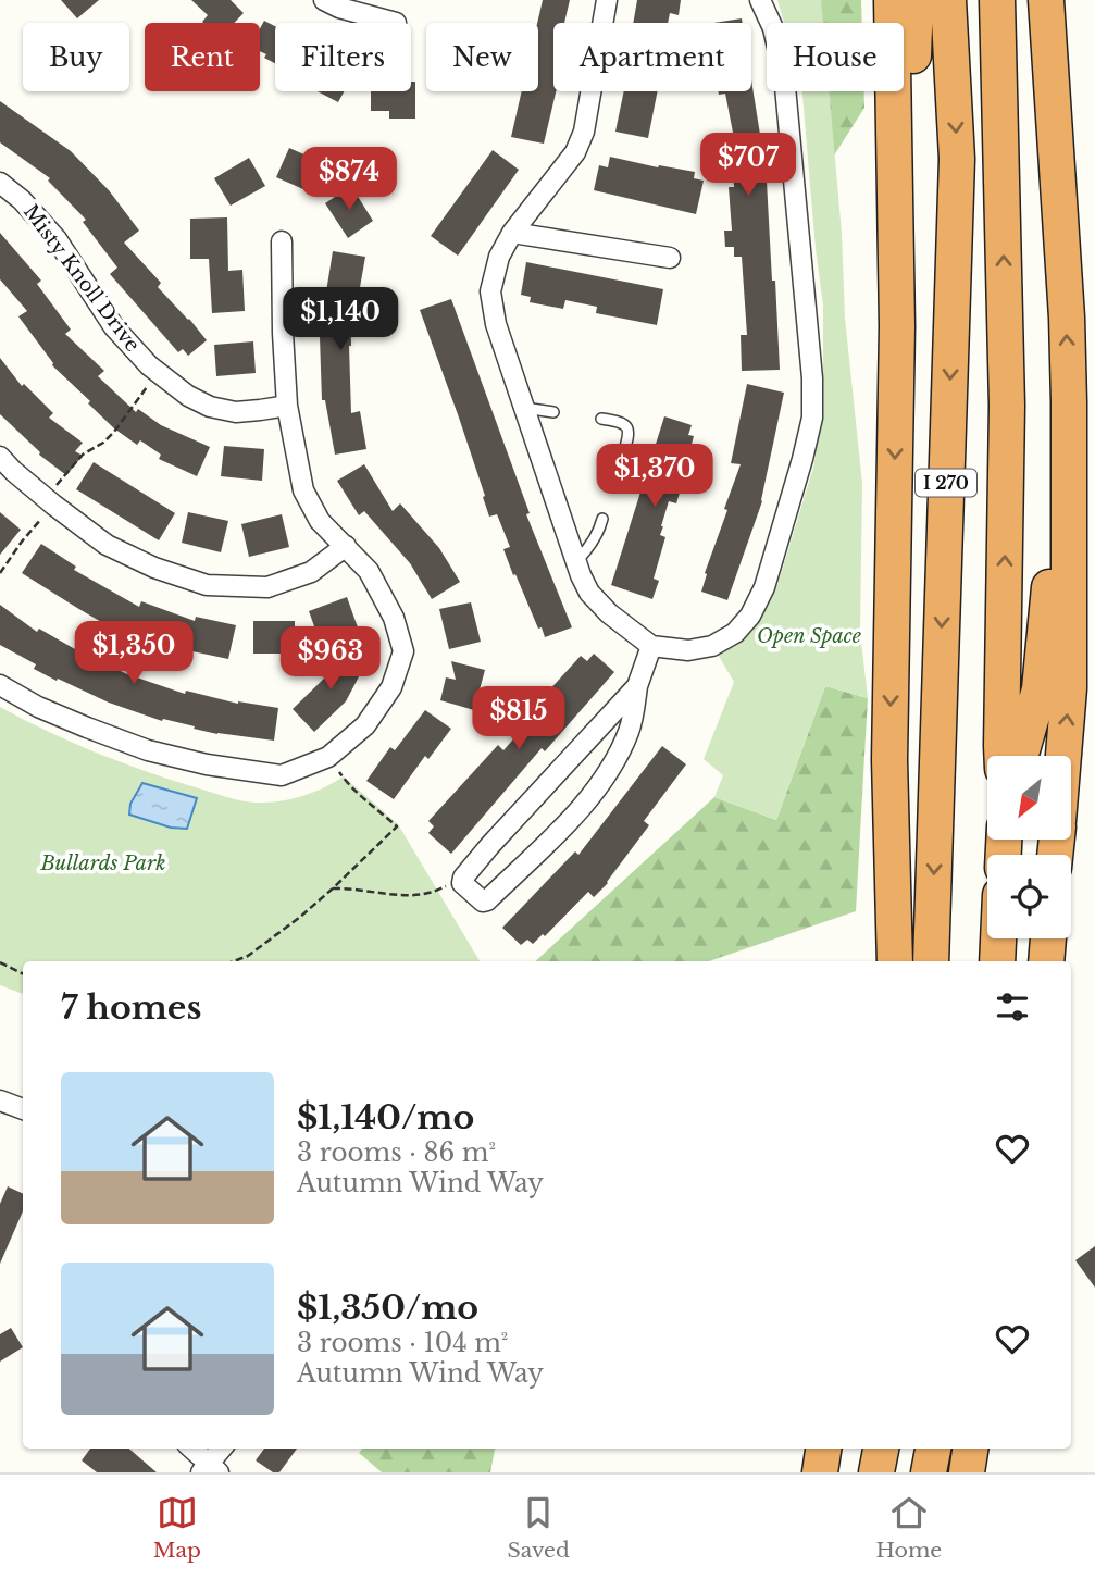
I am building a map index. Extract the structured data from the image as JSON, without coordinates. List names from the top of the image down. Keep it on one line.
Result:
{"streets":{"highway":["I 270"],"street":["Misty Knoll Drive"]},"parks":["Open Space","Bullards Park"],"north":"bottom left","page":{"chip":["Buy","Rent","Filters","New","Apartment","House"],"price":["$707","$874","$1,140","$1,370","$1,350","$963","$815"],"heading":"7 homes","list":[{"name":"$1,140/mo","note":"3 rooms · 86 m² · Autumn Wind Way"},{"name":"$1,350/mo","note":"3 rooms · 104 m² · Autumn Wind Way"}],"tabs":["Map","Saved","Home"]}}
